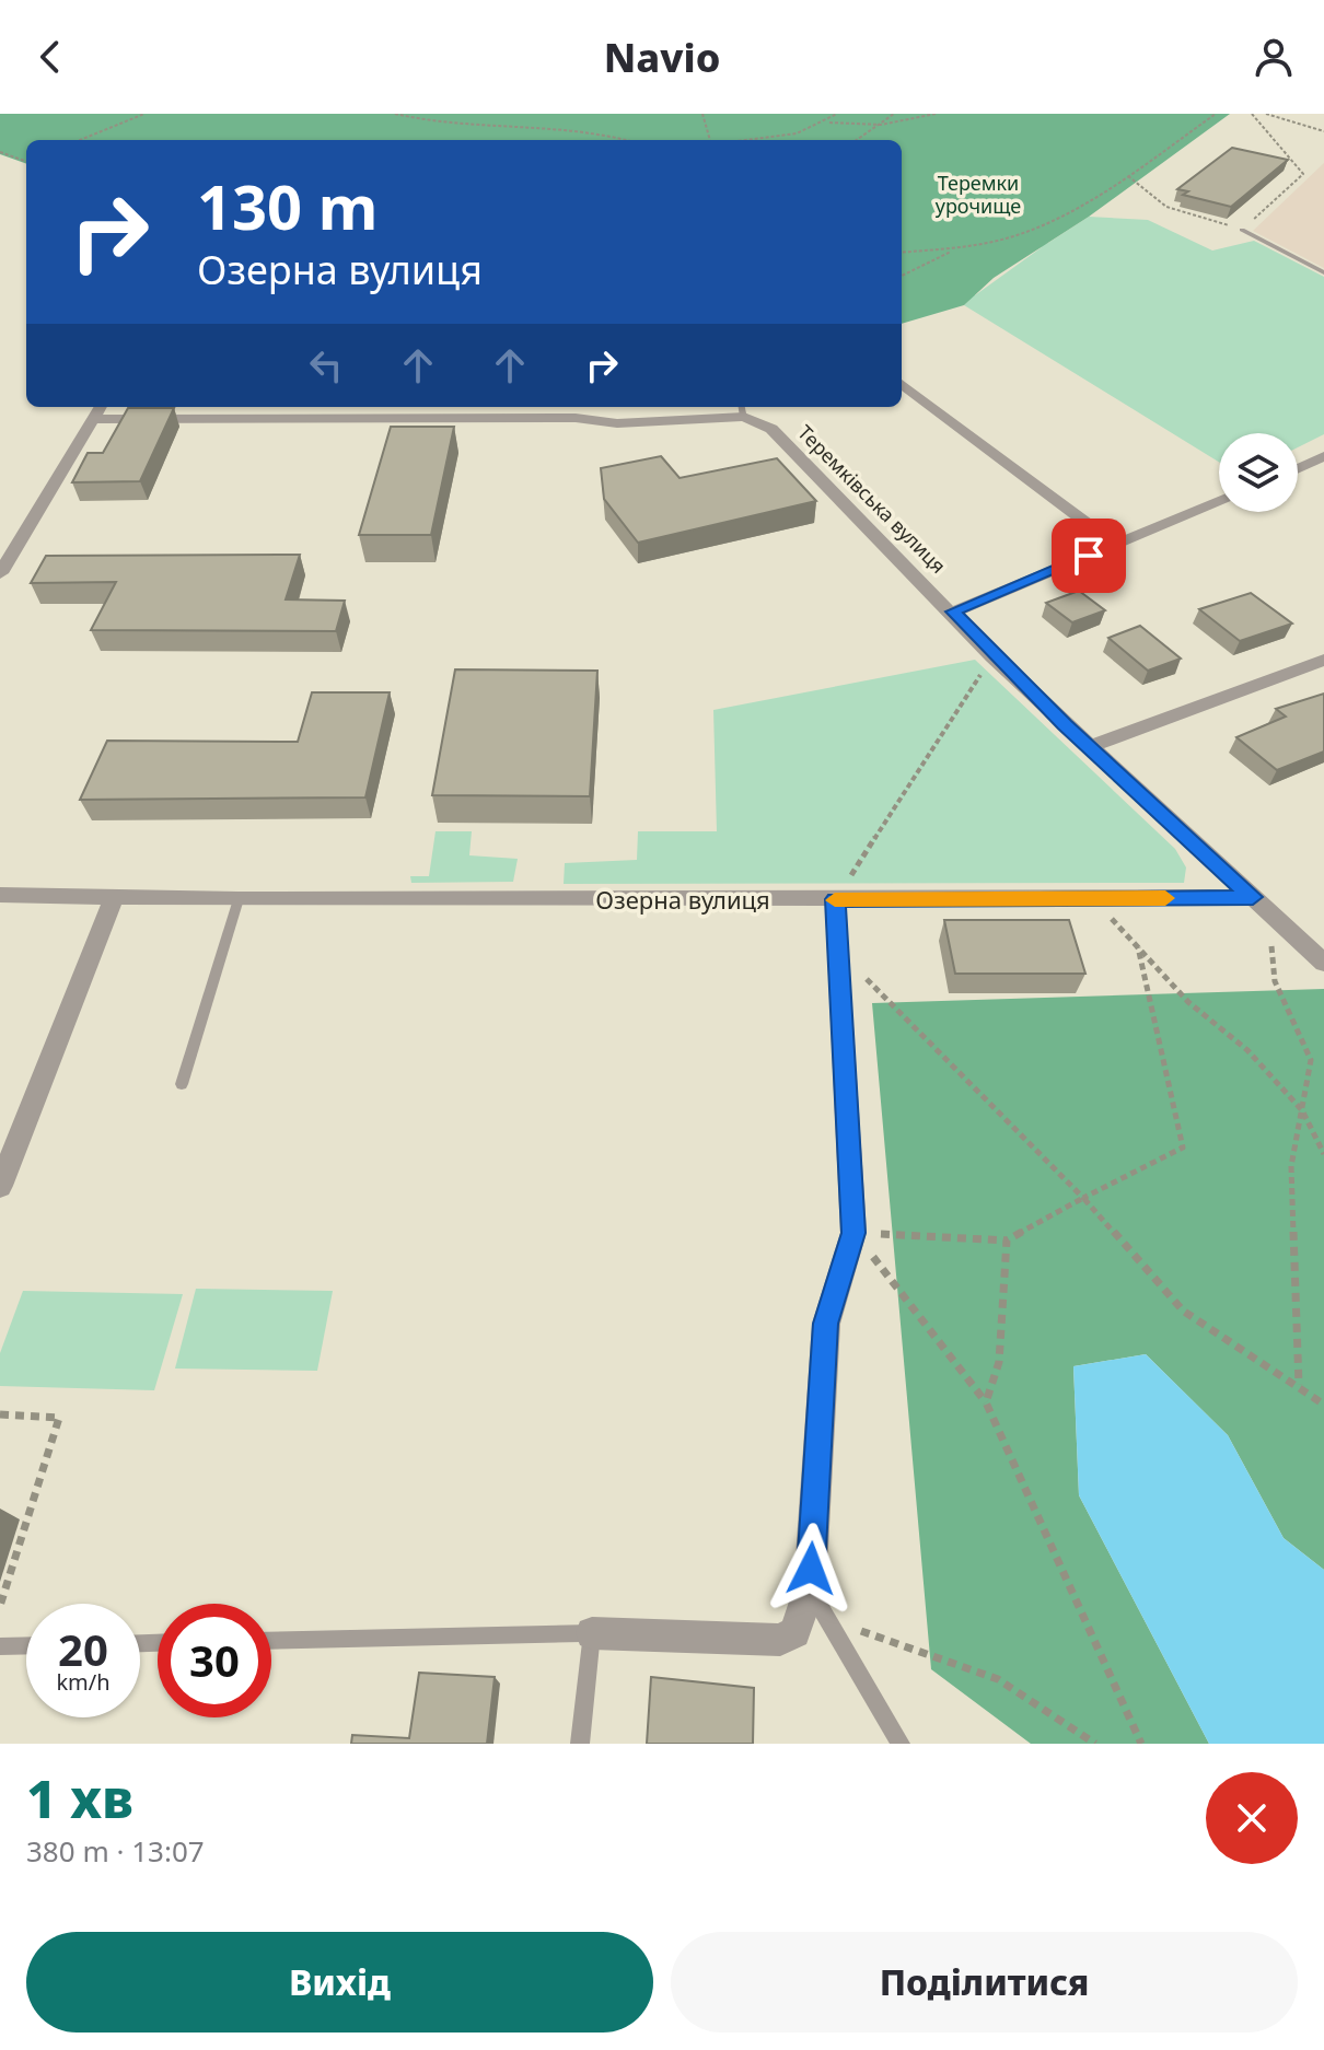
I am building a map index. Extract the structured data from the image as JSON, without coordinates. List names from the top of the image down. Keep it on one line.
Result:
{"streets":{"street":["Теремківська вулиця","Озерна вулиця"]},"crossings":[["Теремківська вулиця","Озерна вулиця"]],"parks":["Теремки урочище"],"page":{"header":"Navio","turn":["130 m","Озерна вулиця"],"speed":"20 km/h","limit":"30","heading":["1 хв","380 m · 13:07"],"buttons":["Вихід","Поділитися"]}}
